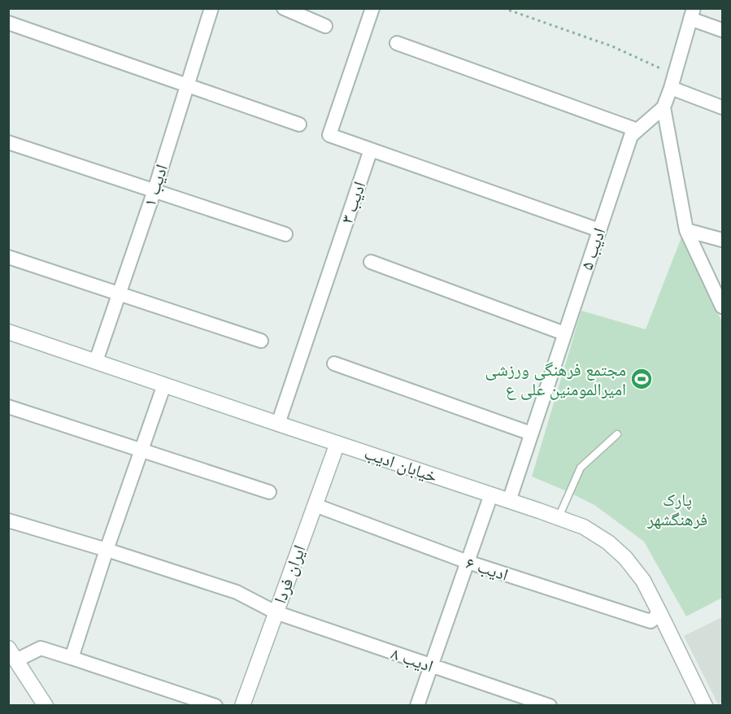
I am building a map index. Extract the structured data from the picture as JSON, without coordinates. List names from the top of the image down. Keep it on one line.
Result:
{"streets":{"street":["ادیب ۱","ادیب ۳","ادیب ۵","خیابان ادیب","ادیب ۶","ایران فردا","ادیب ۸"]},"crossings":[["ادیب ۱","خیابان ادیب"],["ادیب ۳","خیابان ادیب"],["ادیب ۵","خیابان ادیب"],["خیابان ادیب","ادیب ۶"],["خیابان ادیب","ایران فردا"],["ادیب ۶","ایران فردا"],["ایران فردا","ادیب ۸"]],"parks":["پارک فرهنگشهر"],"places":{"sports":["مجتمع فرهنگی ورزشی امیرالمومنین علی ‌ع"]}}
